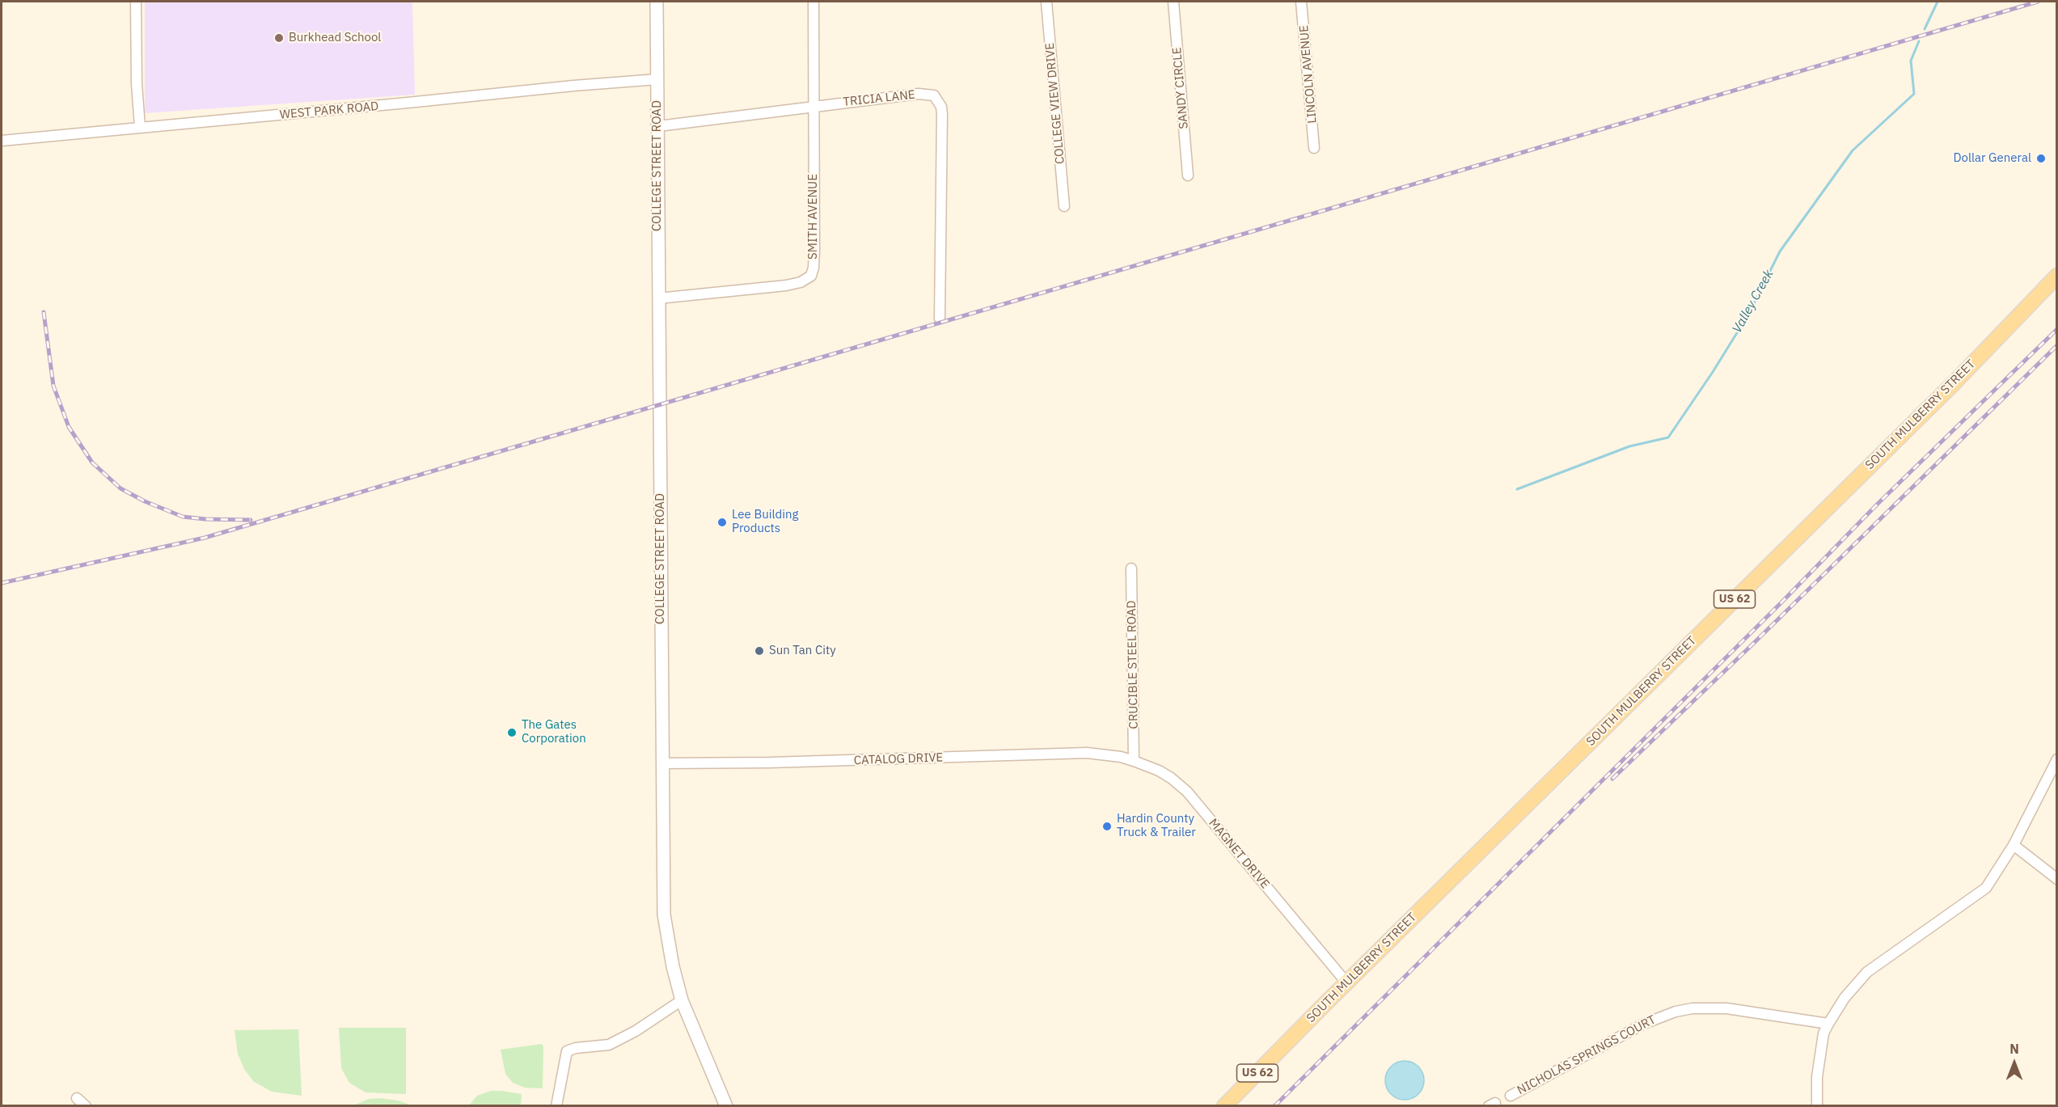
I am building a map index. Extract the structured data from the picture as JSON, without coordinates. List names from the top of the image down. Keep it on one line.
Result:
{"streets":{"main road":["SOUTH MULBERRY STREET","US 62"],"street":["LINCOLN AVENUE","SANDY CIRCLE","TRICIA LANE","COLLEGE VIEW DRIVE","WEST PARK ROAD","COLLEGE STREET ROAD","SMITH AVENUE","CRUCIBLE STEEL ROAD","CATALOG DRIVE","MAGNET DRIVE","NICHOLAS SPRINGS COURT"]},"crossings":[["TRICIA LANE","COLLEGE STREET ROAD"],["TRICIA LANE","SMITH AVENUE"],["WEST PARK ROAD","COLLEGE STREET ROAD"],["COLLEGE STREET ROAD","SMITH AVENUE"],["COLLEGE STREET ROAD","CATALOG DRIVE"],["SOUTH MULBERRY STREET","MAGNET DRIVE"],["CRUCIBLE STEEL ROAD","CATALOG DRIVE"],["CRUCIBLE STEEL ROAD","MAGNET DRIVE"],["CATALOG DRIVE","MAGNET DRIVE"]],"water":["Valley Creek"],"places":["Burkhead School","Dollar General","Lee Building Products","Sun Tan City","The Gates Corporation","Hardin County Truck & Trailer"],"north":"top"}
